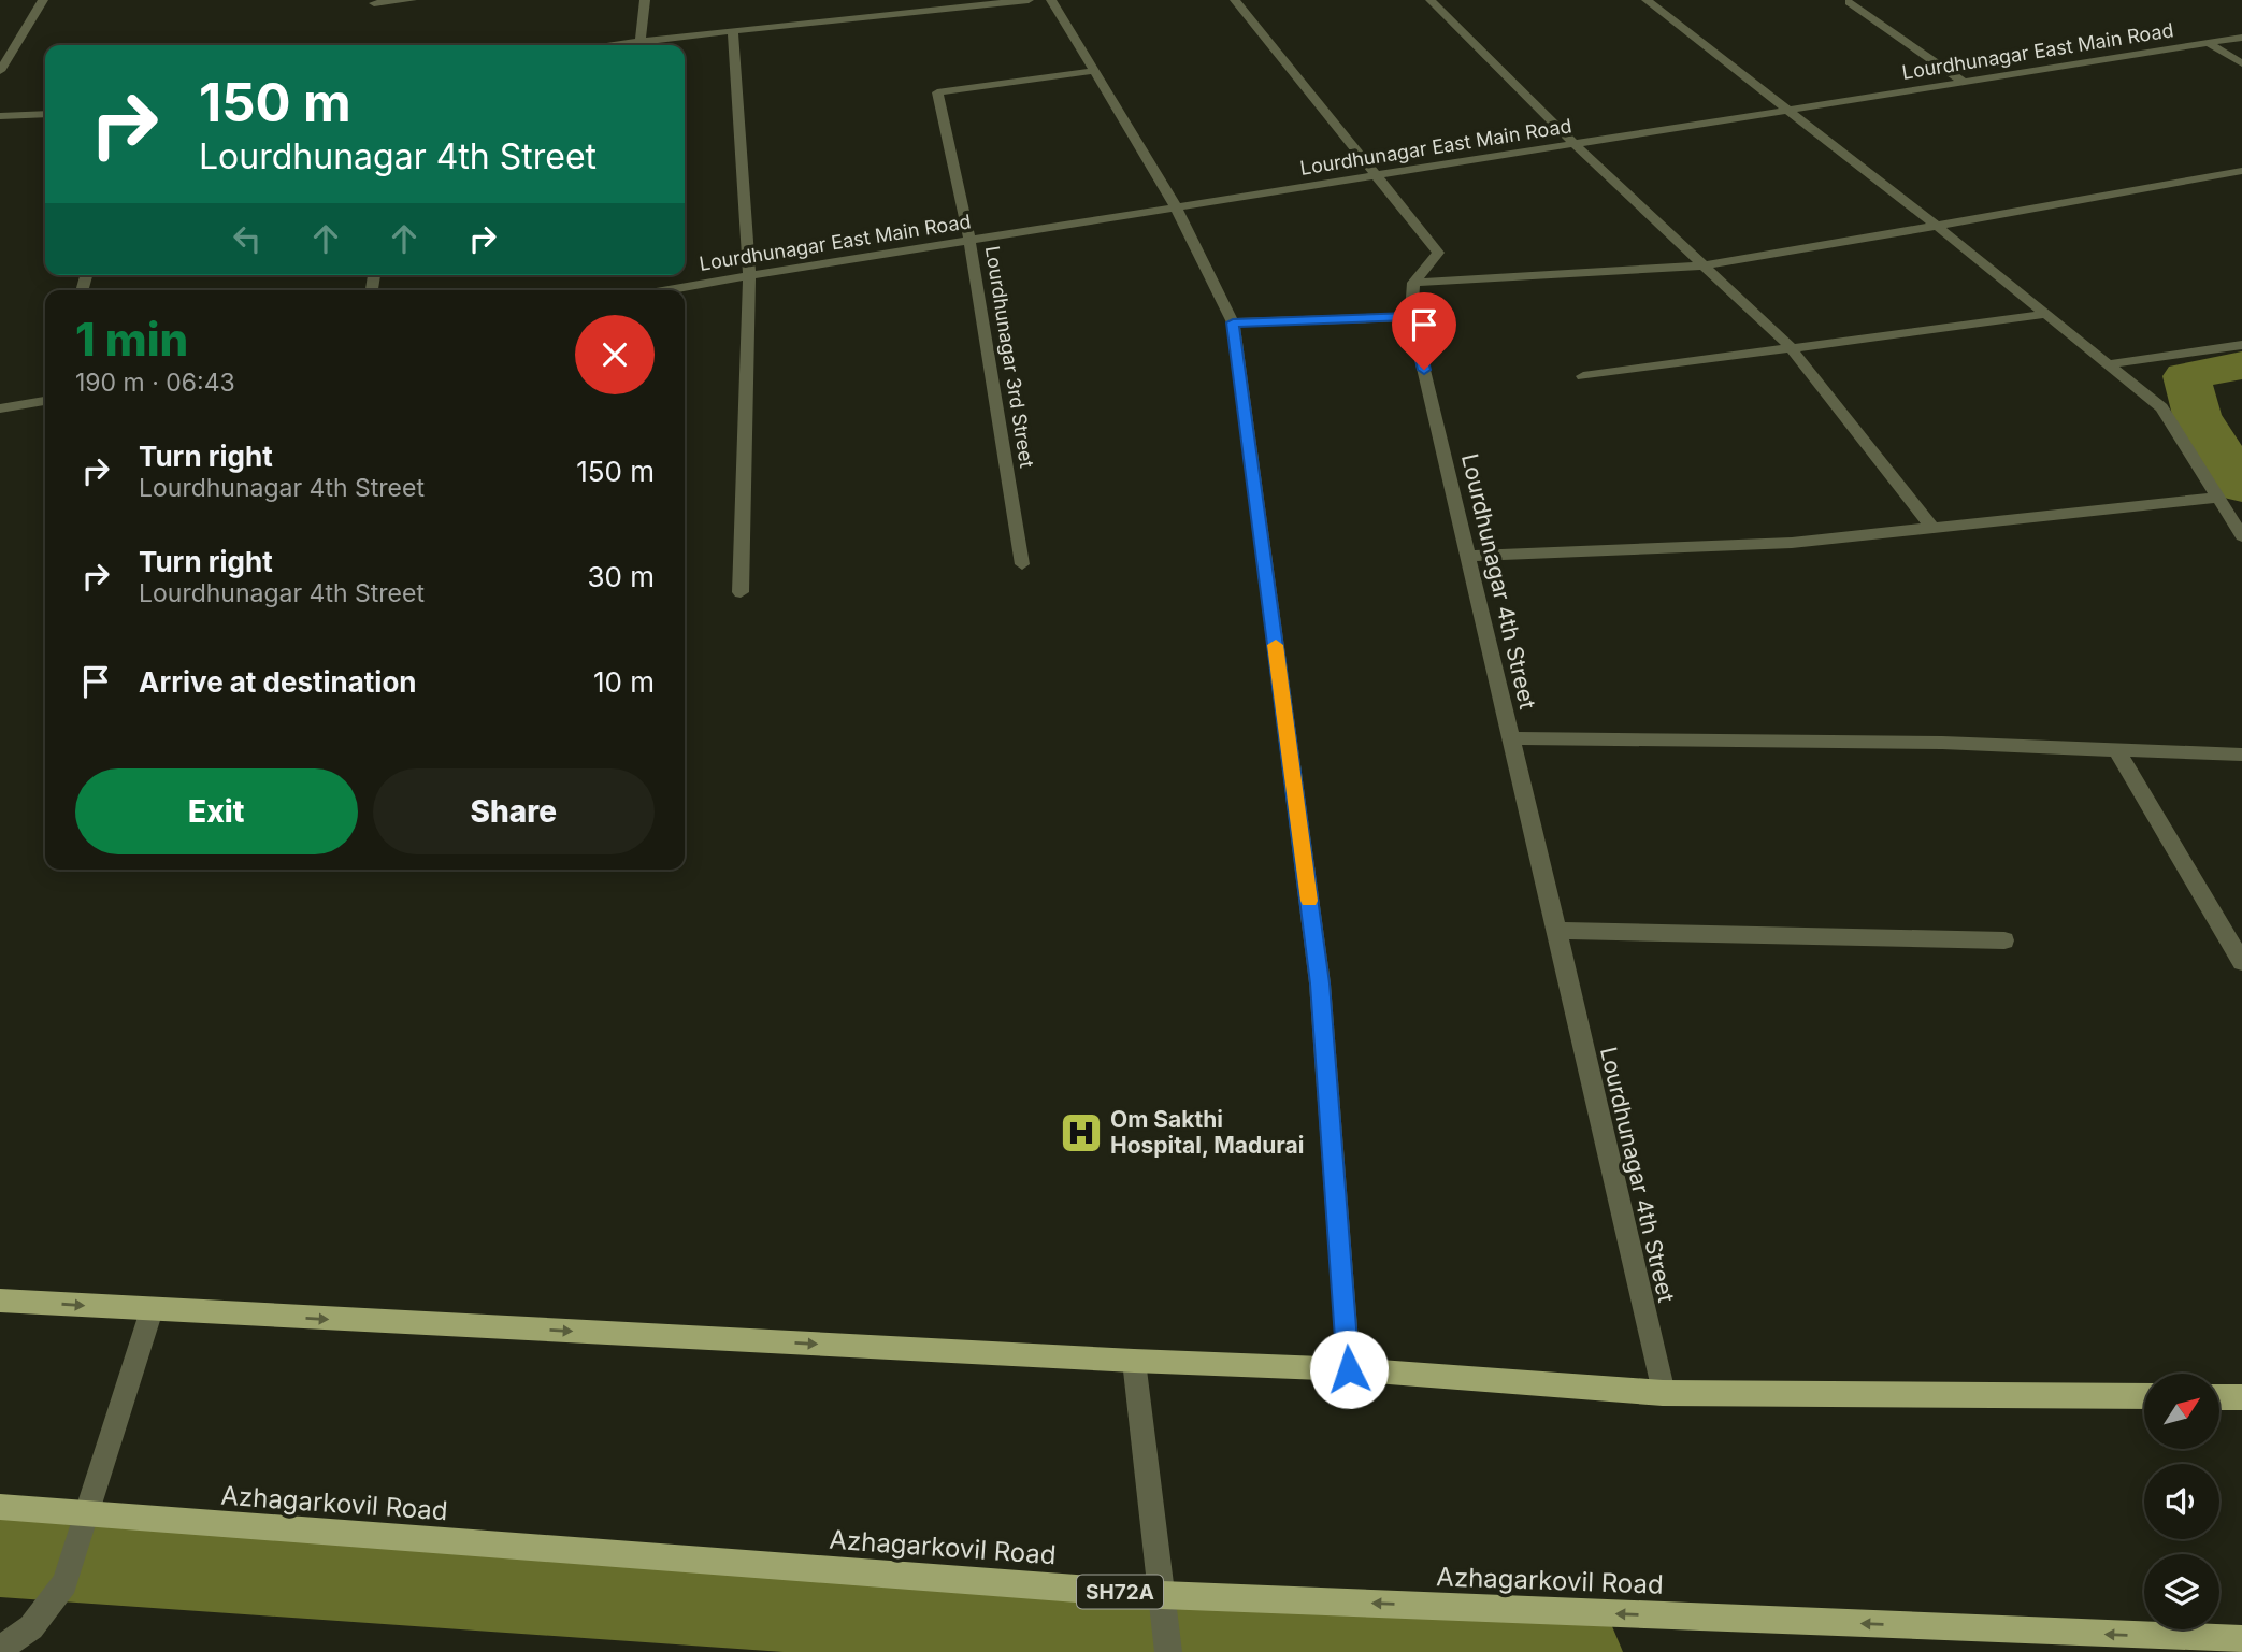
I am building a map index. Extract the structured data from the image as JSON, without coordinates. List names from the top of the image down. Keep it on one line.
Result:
{"streets":{"main road":["Azhagarkovil Road","SH72A"],"street":["Lourdhunagar East Main Road","Lourdhunagar 3rd Street","Lourdhunagar 4th Street"]},"crossings":[["Lourdhunagar East Main Road","Lourdhunagar 3rd Street"]],"one_way":["Azhagarkovil Road"],"places":{"hospital":["Om Sakthi Hospital, Madurai"]},"north":"top right","page":{"turn":["150 m","Lourdhunagar 4th Street"],"heading":["1 min","190 m · 06:43"],"list":[{"name":"Turn right","note":"Lourdhunagar 4th Street","value":"150 m"},{"name":"Turn right","note":"Lourdhunagar 4th Street","value":"30 m"},{"name":"Arrive at destination","value":"10 m"}],"buttons":["Exit","Share"]}}
